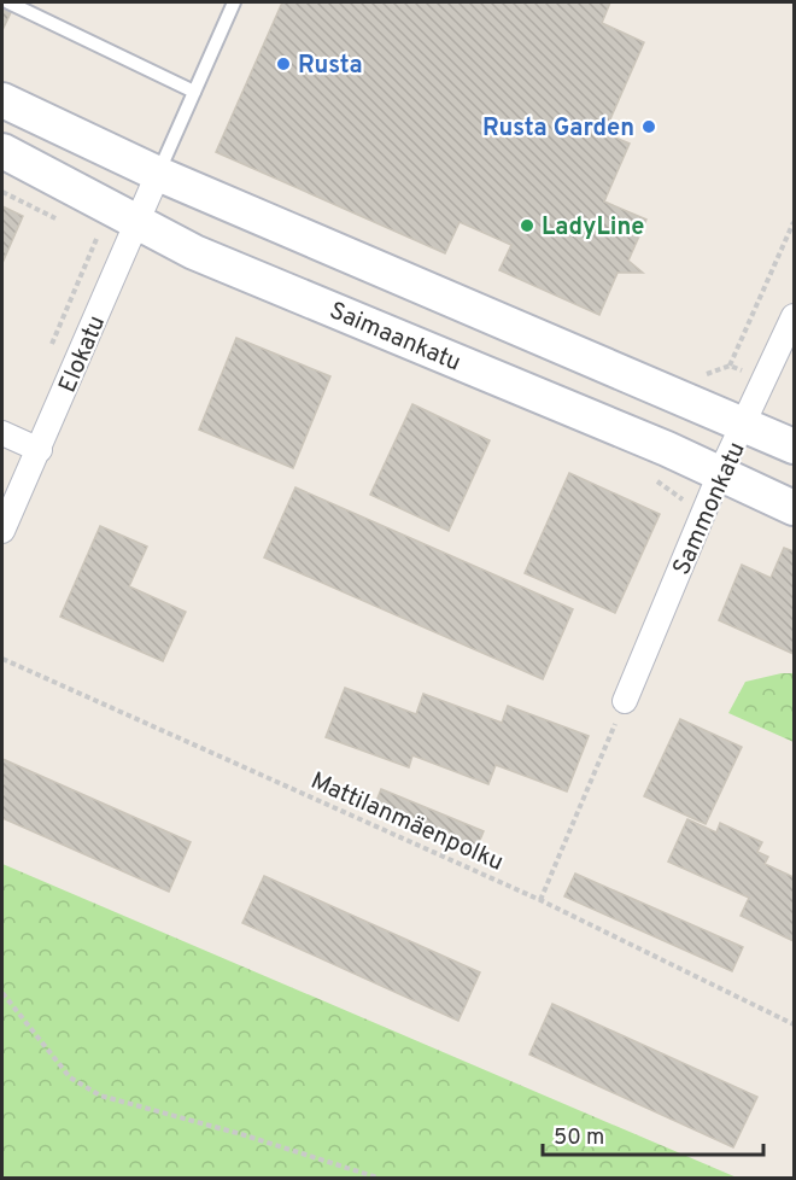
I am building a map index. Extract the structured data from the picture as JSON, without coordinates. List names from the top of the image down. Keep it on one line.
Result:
{"streets":{"main road":["Saimaankatu"],"street":["Elokatu","Sammonkatu"],"path":["Mattilanmäenpolku"]},"crossings":[["Saimaankatu","Elokatu"],["Saimaankatu","Sammonkatu"]],"places":["Rusta","Rusta Garden","LadyLine"],"scale_bar":"50 m"}
